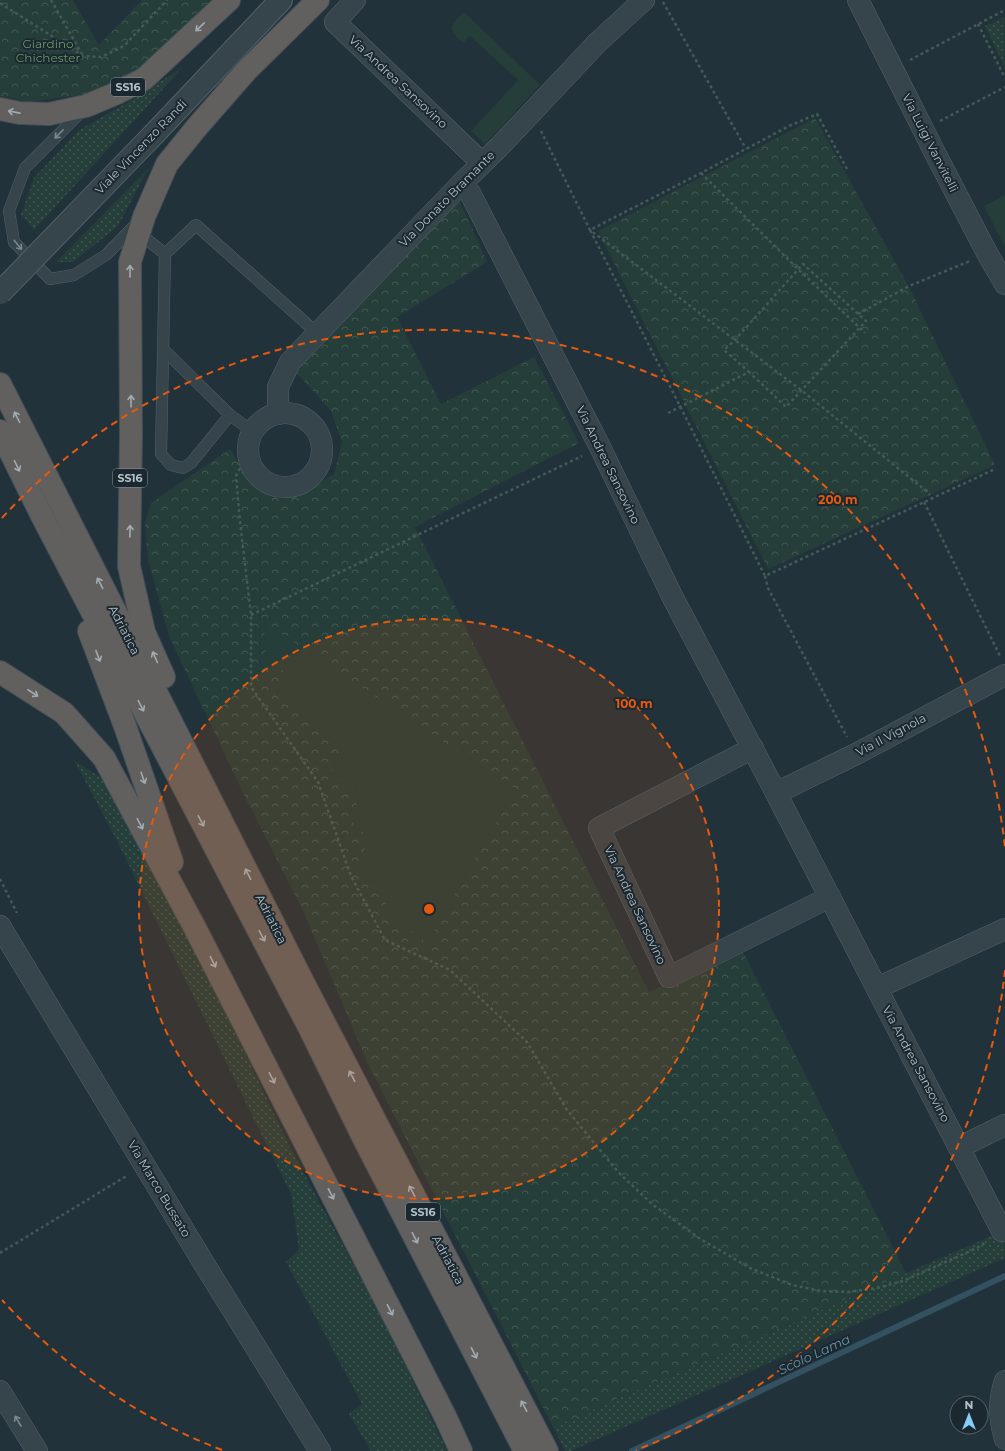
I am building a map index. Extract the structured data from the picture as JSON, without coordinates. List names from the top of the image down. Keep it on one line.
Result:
{"streets":{"highway":["SS16","Adriatica"],"street":["Via Andrea Sansovino","Via Luigi Vanvitelli","Viale Vincenzo Randi","Via Donato Bramante","Via Il Vignola","Via Marco Bussato"]},"crossings":[["Via Andrea Sansovino","Via Donato Bramante"],["Via Andrea Sansovino","Via Il Vignola"],["SS16","Adriatica"]],"water":["Scolo Lama"],"parks":["Giardino Chichester"],"north":"top","rings":["200 m","100 m"]}
